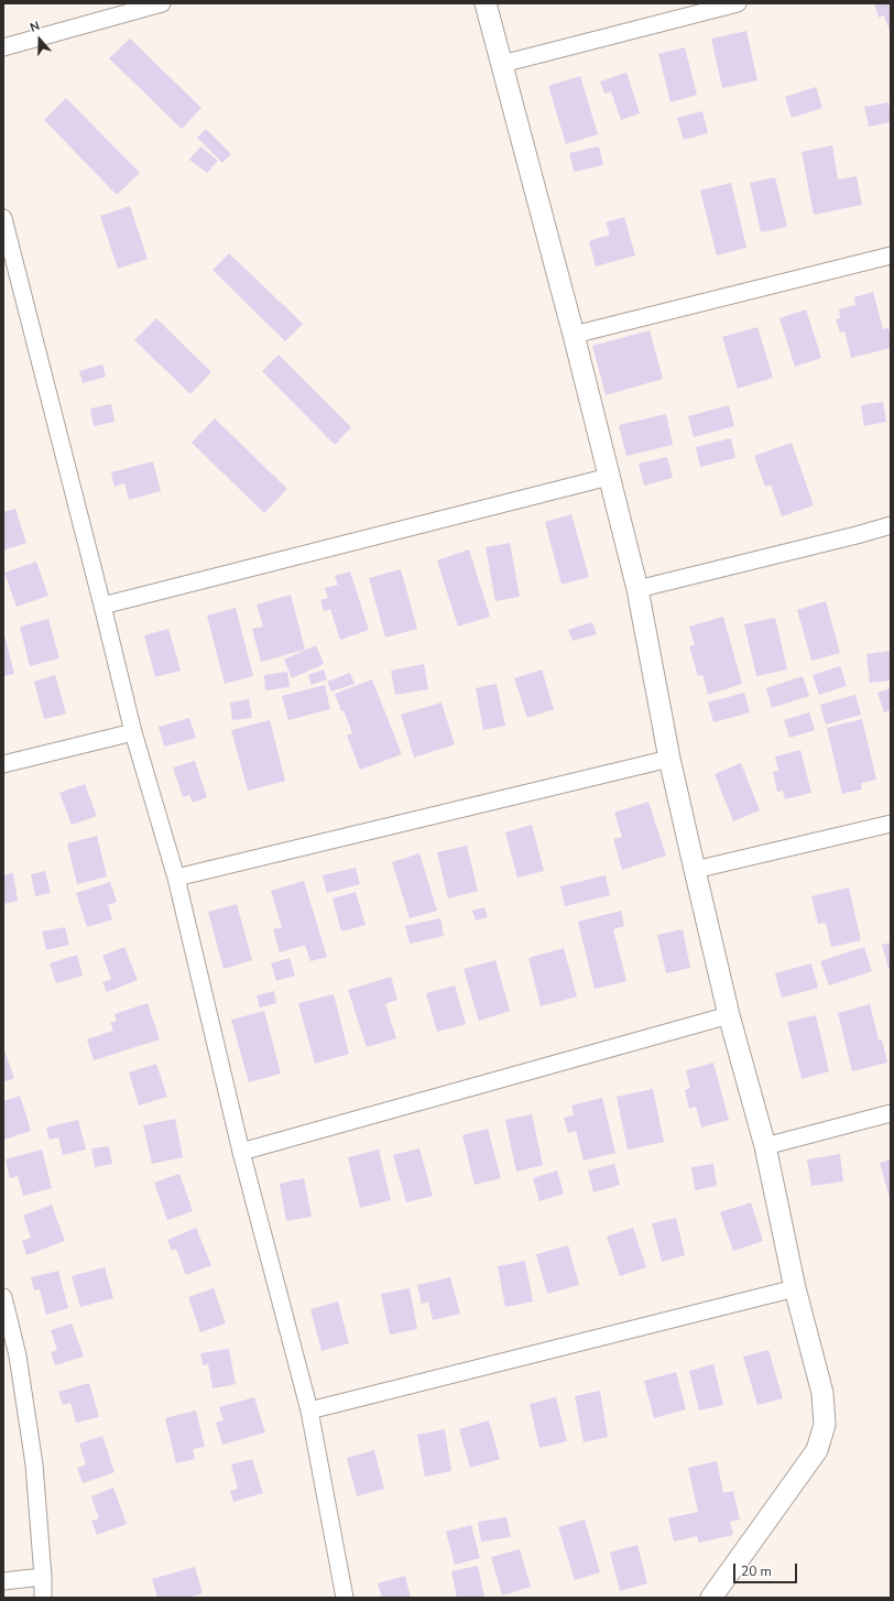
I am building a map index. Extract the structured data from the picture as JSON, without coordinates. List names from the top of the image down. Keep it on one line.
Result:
{"scale_bar":"20 m","north":"top"}
